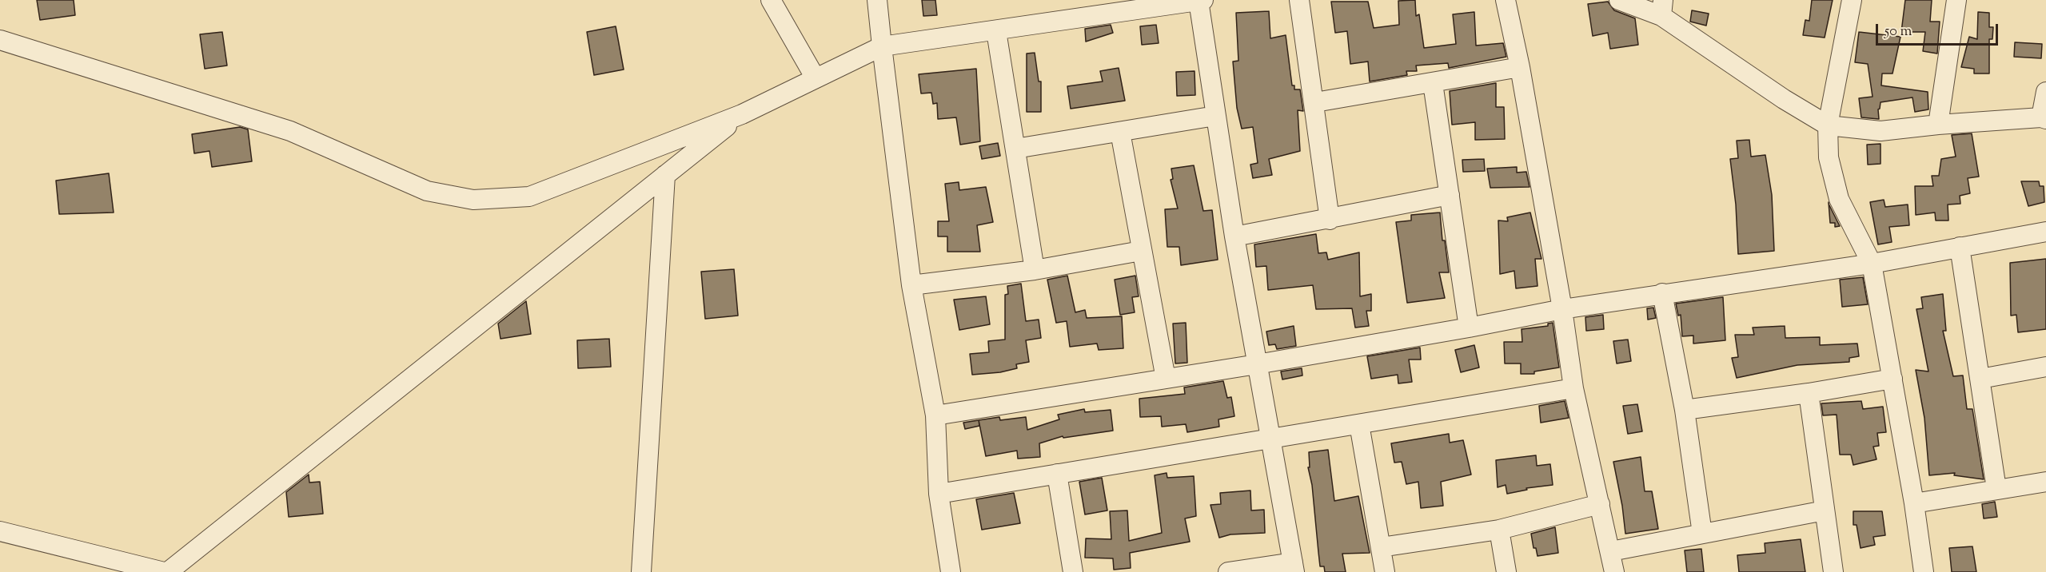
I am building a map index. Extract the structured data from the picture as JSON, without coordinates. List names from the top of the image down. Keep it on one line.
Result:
{"scale_bar":"50 m"}
